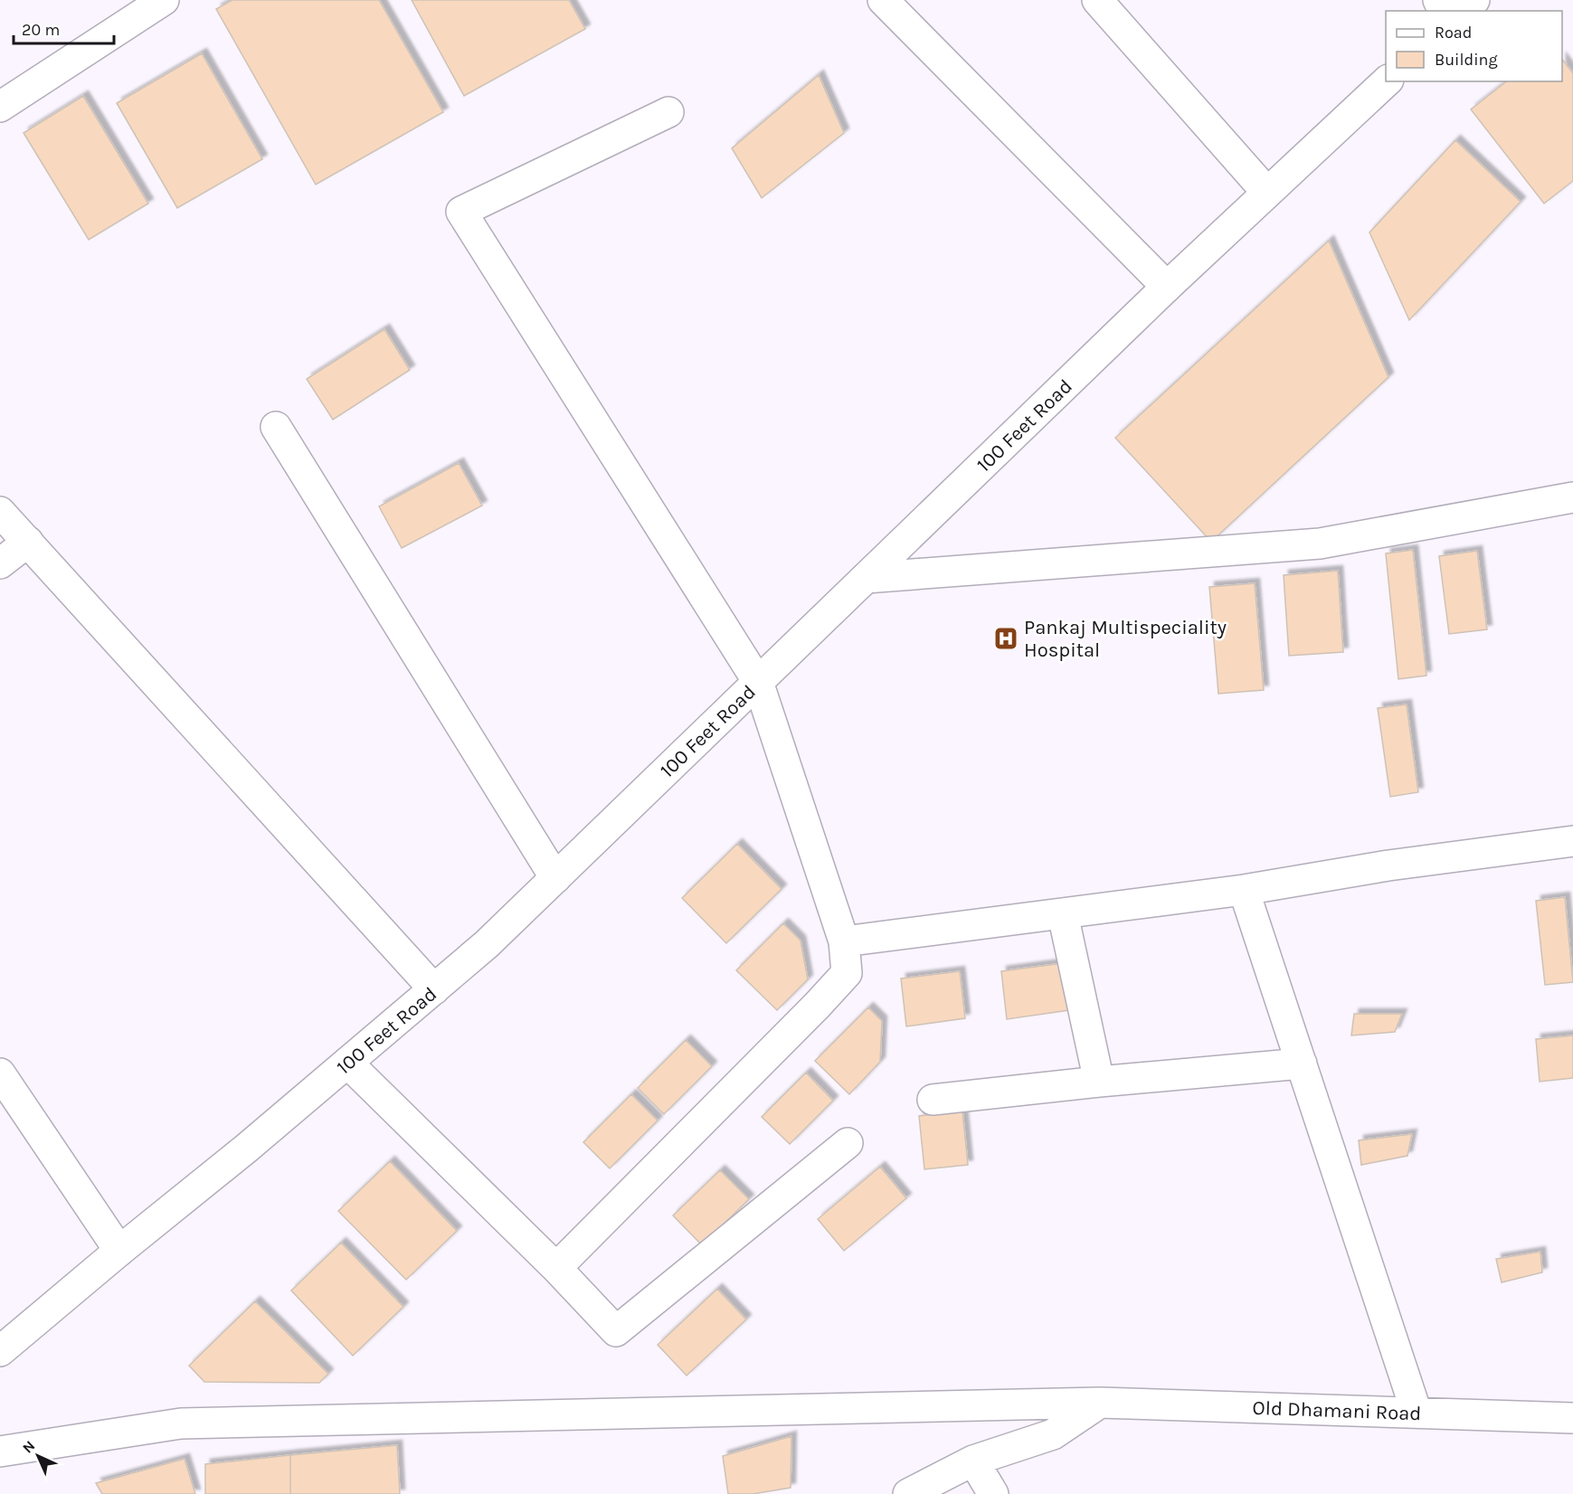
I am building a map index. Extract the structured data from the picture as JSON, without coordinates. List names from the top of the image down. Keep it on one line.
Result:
{"streets":{"street":["100 Feet Road","Old Dhamani Road"]},"places":{"hospital":["Pankaj Multispeciality Hospital"]},"legend":["Road","Building"],"scale_bar":"20 m","north":"top left"}
